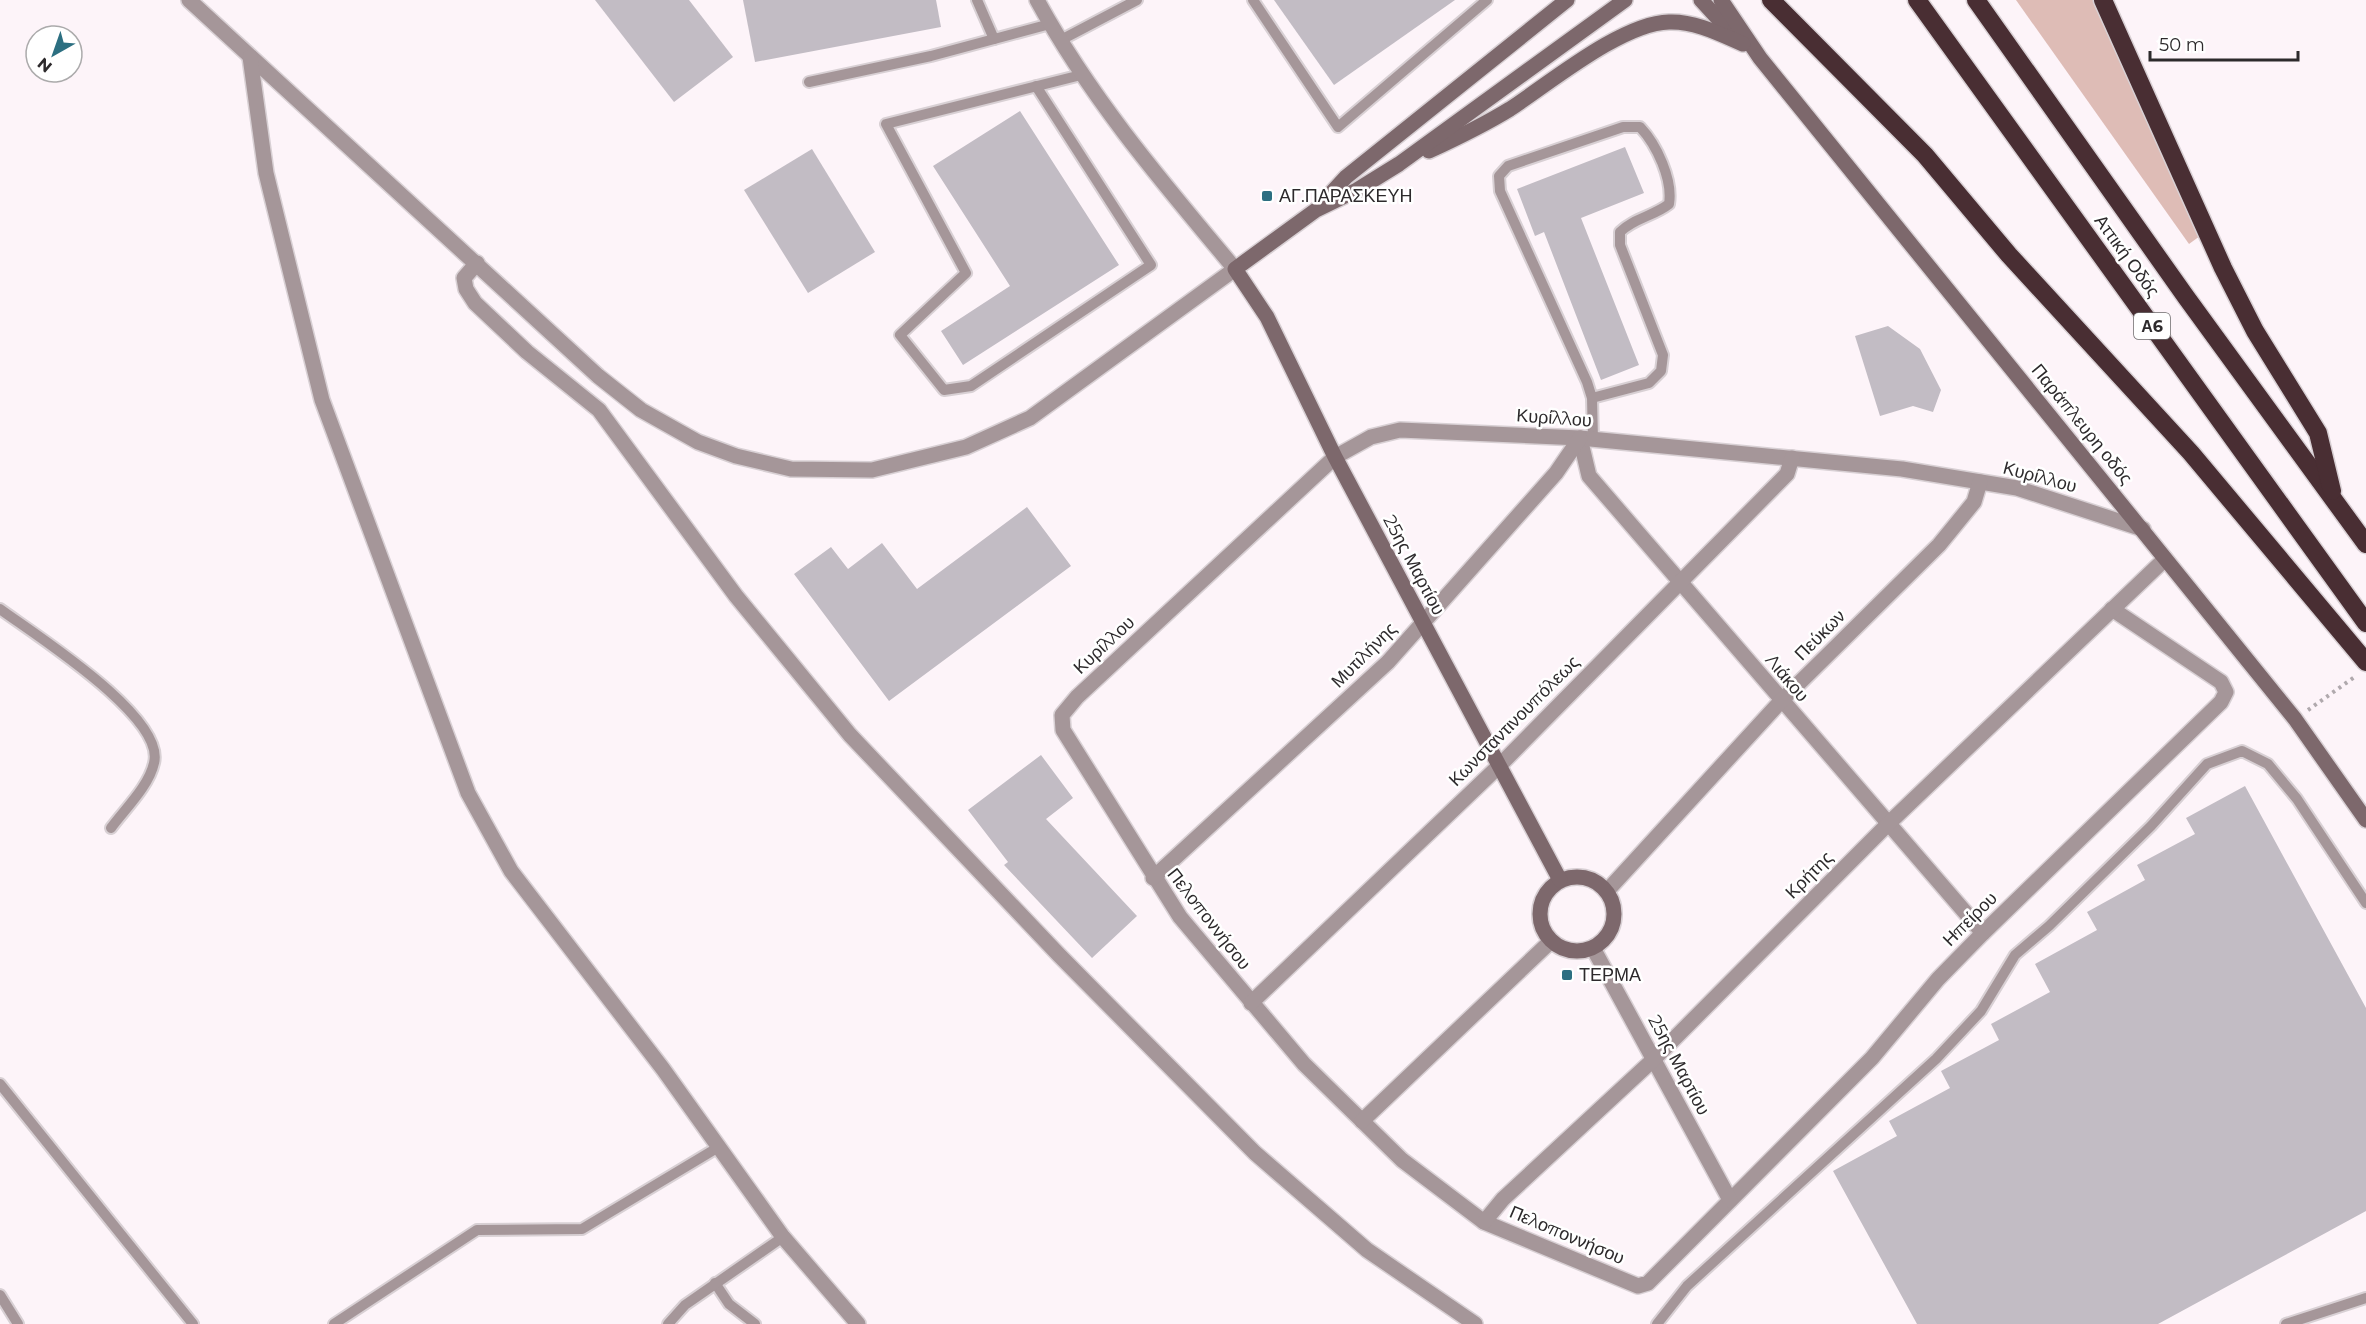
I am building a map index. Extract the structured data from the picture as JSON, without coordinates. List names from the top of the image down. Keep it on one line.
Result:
{"streets":{"highway":["Αττική Οδός","Α6"],"street":["Κυρίλλου","Παράπλευρη οδός","25ης Μαρτίου","Πεύκων","Μυτιλήνης","Λιάκου","Κωνσταντινουπόλεως","Κρήτης","Πελοποννήσου","Ηπείρου"]},"crossings":[["Κυρίλλου","Παράπλευρη οδός"],["Κυρίλλου","25ης Μαρτίου"],["Κυρίλλου","Πεύκων"],["Κυρίλλου","Μυτιλήνης"],["Κυρίλλου","Λιάκου"],["Κυρίλλου","Κωνσταντινουπόλεως"],["Κυρίλλου","Πελοποννήσου"],["Παράπλευρη οδός","Κρήτης"],["25ης Μαρτίου","Πεύκων"],["25ης Μαρτίου","Μυτιλήνης"],["25ης Μαρτίου","Κωνσταντινουπόλεως"],["25ης Μαρτίου","Κρήτης"],["25ης Μαρτίου","Ηπείρου"],["Πεύκων","Λιάκου"],["Μυτιλήνης","Λιάκου"],["Μυτιλήνης","Πελοποννήσου"],["Λιάκου","Κωνσταντινουπόλεως"],["Λιάκου","Κρήτης"],["Λιάκου","Ηπείρου"],["Κωνσταντινουπόλεως","Πελοποννήσου"],["Κρήτης","Πελοποννήσου"],["Κρήτης","Ηπείρου"],["Πελοποννήσου","Ηπείρου"]],"places":{"transit":["ΑΓ.ΠΑΡΑΣΚΕΥΗ","ΤΕΡΜΑ"]},"scale_bar":"50 m","north":"bottom left"}
